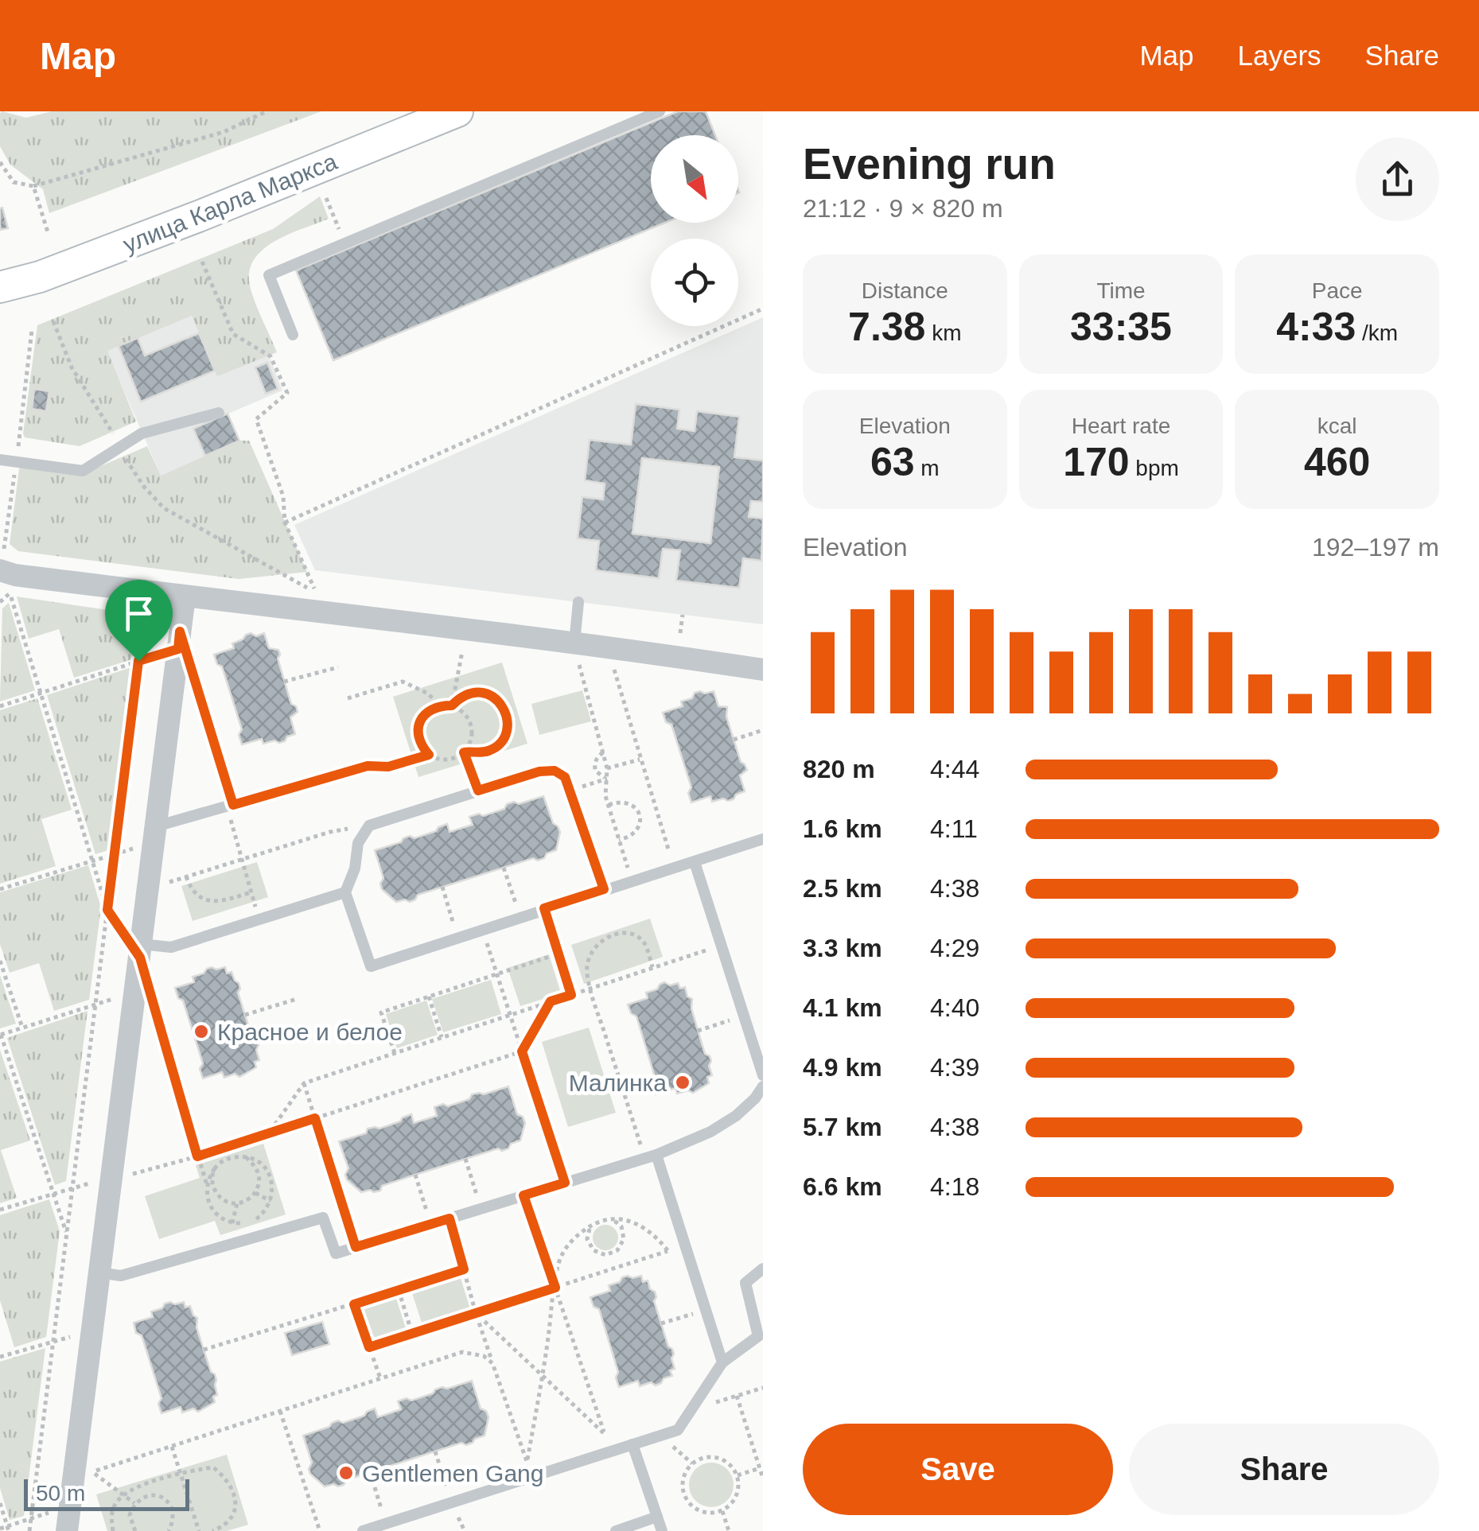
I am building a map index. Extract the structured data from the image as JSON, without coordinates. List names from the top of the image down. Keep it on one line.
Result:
{"streets":{"main road":["улица Карла Маркса"]},"places":["Красное и белое","Малинка","Gentlemen Gang"],"scale_bar":"50 m","north":"bottom right","page":{"header":"Map","nav":["Map","Layers","Share"],"heading":["Evening run","21:12 · 9 × 820 m"],"stats":[["Distance","7.38 km"],["Time","33:35"],["Pace","4:33 /km"],["Elevation","63 m"],["Heart rate","170 bpm"],["kcal","460"]],"chart":["Elevation","192–197 m"],"list":[{"name":"820 m","note":"4:44"},{"name":"1.6 km","note":"4:11"},{"name":"2.5 km","note":"4:38"},{"name":"3.3 km","note":"4:29"},{"name":"4.1 km","note":"4:40"},{"name":"4.9 km","note":"4:39"},{"name":"5.7 km","note":"4:38"},{"name":"6.6 km","note":"4:18"}],"buttons":["Save","Share"],"scale":"50 m"}}
